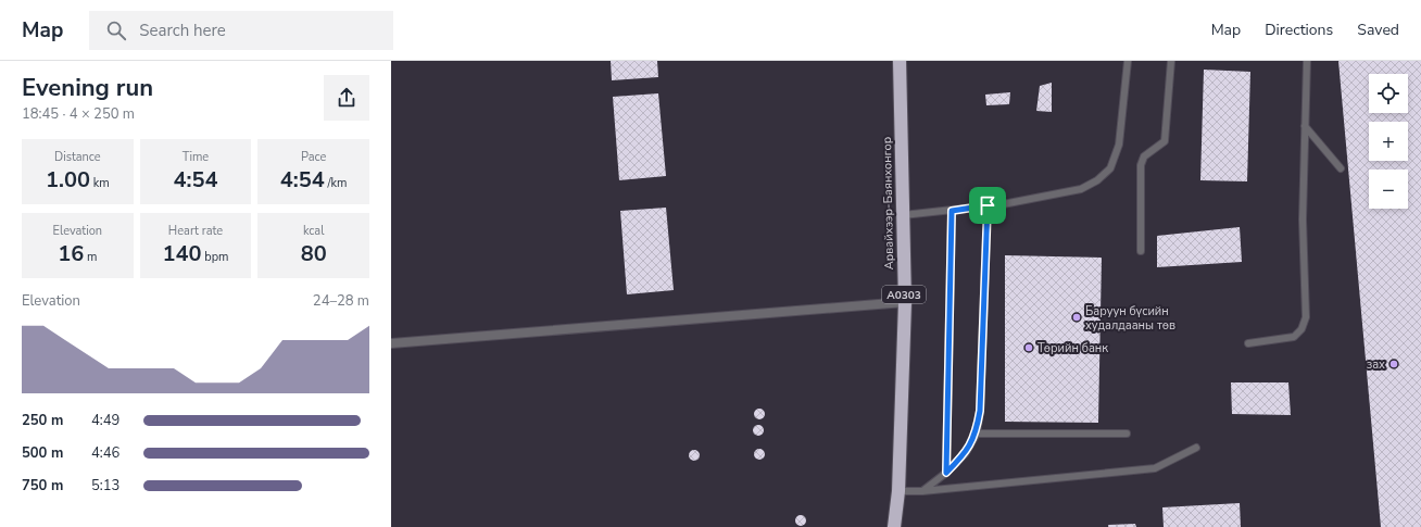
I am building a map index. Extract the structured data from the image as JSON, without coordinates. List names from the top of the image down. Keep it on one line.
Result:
{"streets":{"highway":["Арвайхээр-Баянхонгор","A0303"]},"places":["Баруун бүсийн худалдааны төв","Төрийн банк","зах"],"page":{"header":"Map","search":"Search here","nav":["Map","Directions","Saved"],"heading":["Evening run","18:45 · 4 × 250 m"],"map_buttons":["+","−"],"stats":[["Distance","1.00 km"],["Time","4:54"],["Pace","4:54 /km"],["Elevation","16 m"],["Heart rate","140 bpm"],["kcal","80"]],"chart":["Elevation","24–28 m"],"list":[{"name":"250 m","note":"4:49"},{"name":"500 m","note":"4:46"},{"name":"750 m","note":"5:13"}]}}
